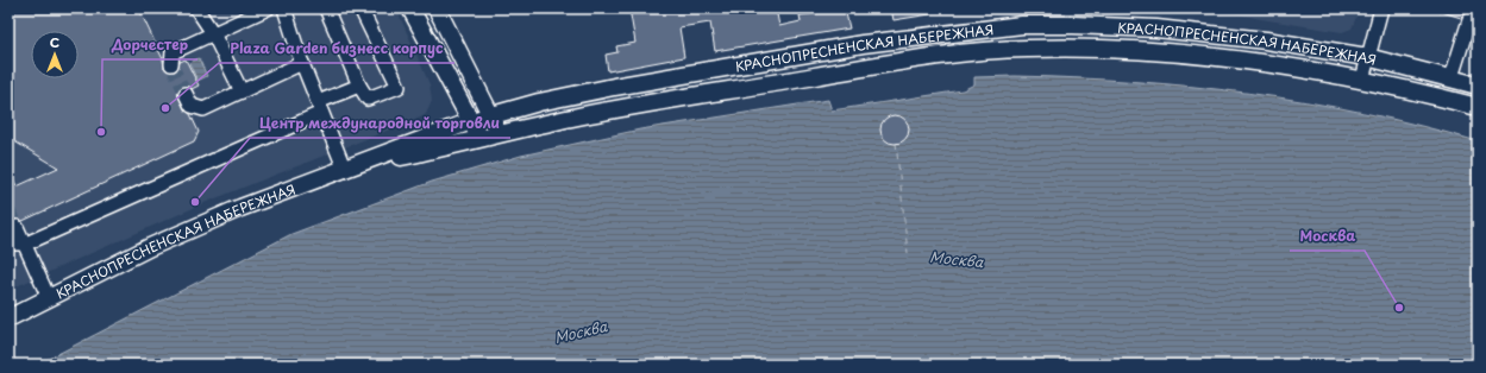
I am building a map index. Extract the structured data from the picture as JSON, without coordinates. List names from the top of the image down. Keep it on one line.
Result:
{"streets":{"main road":["КРАСНОПРЕСНЕНСКАЯ НАБЕРЕЖНАЯ"]},"water":["Москва"],"places":["Plaza Garden бизнесс корпус","Дорчестер","Центр международной торговли","Москва"],"north":"top"}
